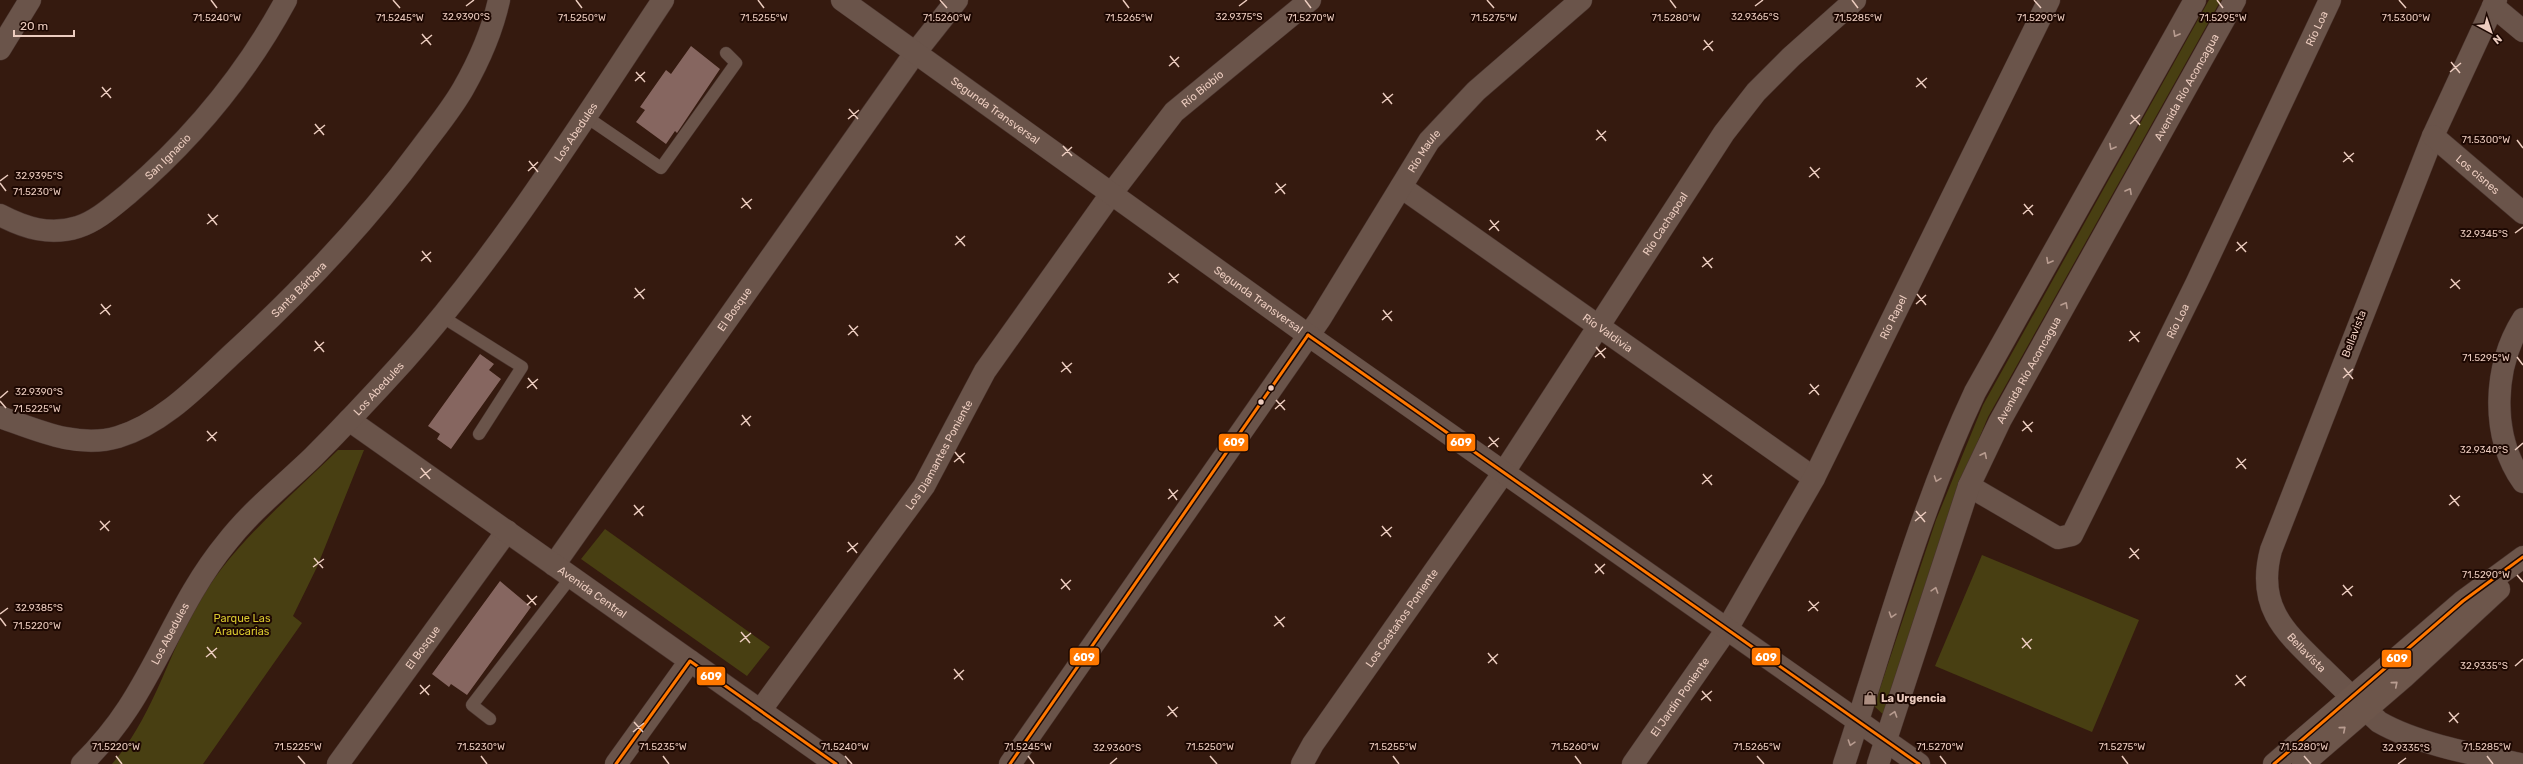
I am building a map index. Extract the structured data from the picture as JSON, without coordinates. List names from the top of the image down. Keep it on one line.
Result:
{"streets":{"street":["Río Loa","Avenida Río Aconcagua","Río Biobío","Segunda Transversal","Los Abedules","Río Maule","San Ignacio","Los cisnes","Río Cachapoal","Santa Bárbara","El Bosque","Río Rapel","Río Valdivia","Bellavista","Los Diamantes Poniente","Avenida Central","Los Castaños Poniente","El Jardín Poniente"]},"crossings":[["Río Loa","Avenida Río Aconcagua"],["Avenida Río Aconcagua","Segunda Transversal"],["Río Biobío","Segunda Transversal"],["Río Biobío","Los Diamantes Poniente"],["Segunda Transversal","Río Maule"],["Segunda Transversal","Río Cachapoal"],["Segunda Transversal","El Bosque"],["Segunda Transversal","Río Rapel"],["Segunda Transversal","Los Diamantes Poniente"],["Segunda Transversal","Los Castaños Poniente"],["Segunda Transversal","El Jardín Poniente"],["Los Abedules","Avenida Central"],["Río Maule","Río Valdivia"],["Los cisnes","Bellavista"],["Río Cachapoal","Río Valdivia"],["Río Cachapoal","Los Castaños Poniente"],["El Bosque","Avenida Central"],["Río Rapel","Río Valdivia"],["Río Rapel","El Jardín Poniente"],["Los Diamantes Poniente","Avenida Central"]],"parks":["Parque Las Araucarias"],"places":{"shop":["La Urgencia"]},"lines":["transit line 609"],"scale_bar":"20 m","north":"bottom right","coordinates":["32.9390°S","32.9375°S","32.9365°S","71.5240°W","71.5245°W","71.5250°W","71.5255°W","71.5260°W","71.5265°W","71.5270°W","71.5275°W","71.5280°W","71.5285°W","71.5290°W","71.5295°W","71.5300°W","32.9395°S","71.5230°W","32.9345°S","71.5225°W","32.9340°S","32.9385°S","71.5220°W","32.9335°S","71.5235°W","32.9360°S"]}
